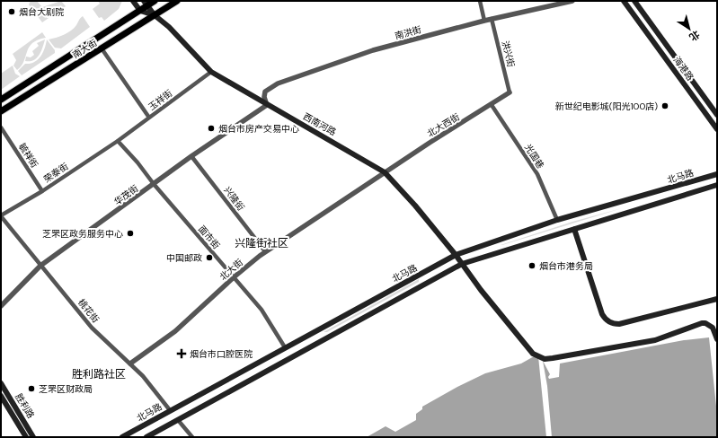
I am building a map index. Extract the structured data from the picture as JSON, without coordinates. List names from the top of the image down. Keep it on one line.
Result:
{"streets":{"main road":["南大街","海港路","西南河路","北马路","胜利路"],"street":["南洪街","洪兴街","玉祥街","北大西街","毓祥街","光国巷","荣泰街","华茂街","兴隆街","面市街","北大街","桃花街"]},"crossings":[["南洪街","洪兴街"],["南洪街","西南河路"],["南洪街","华茂街"],["南大街","西南河路"],["洪兴街","北大西街"],["玉祥街","西南河路"],["玉祥街","荣泰街"],["玉祥街","面市街"],["西南河路","北大西街"],["西南河路","北马路"],["西南河路","华茂街"],["西南河路","北大街"],["北大西街","光国巷"],["北大西街","北大街"],["毓祥街","荣泰街"],["光国巷","北马路"],["荣泰街","面市街"],["荣泰街","桃花街"],["北马路","面市街"],["北马路","桃花街"],["华茂街","兴隆街"],["华茂街","面市街"],["华茂街","桃花街"],["兴隆街","北大街"],["面市街","北大街"],["北大街","桃花街"]],"districts":["兴隆街社区","胜利路社区"],"places":{"other":["烟台大剧院","新世纪电影城(阳光100店)","烟台市房产交易中心","芝罘区政务服务中心","中国邮政","烟台市港务局","芝罘区财政局"],"health":["烟台市口腔医院"]},"north":"bottom right"}
